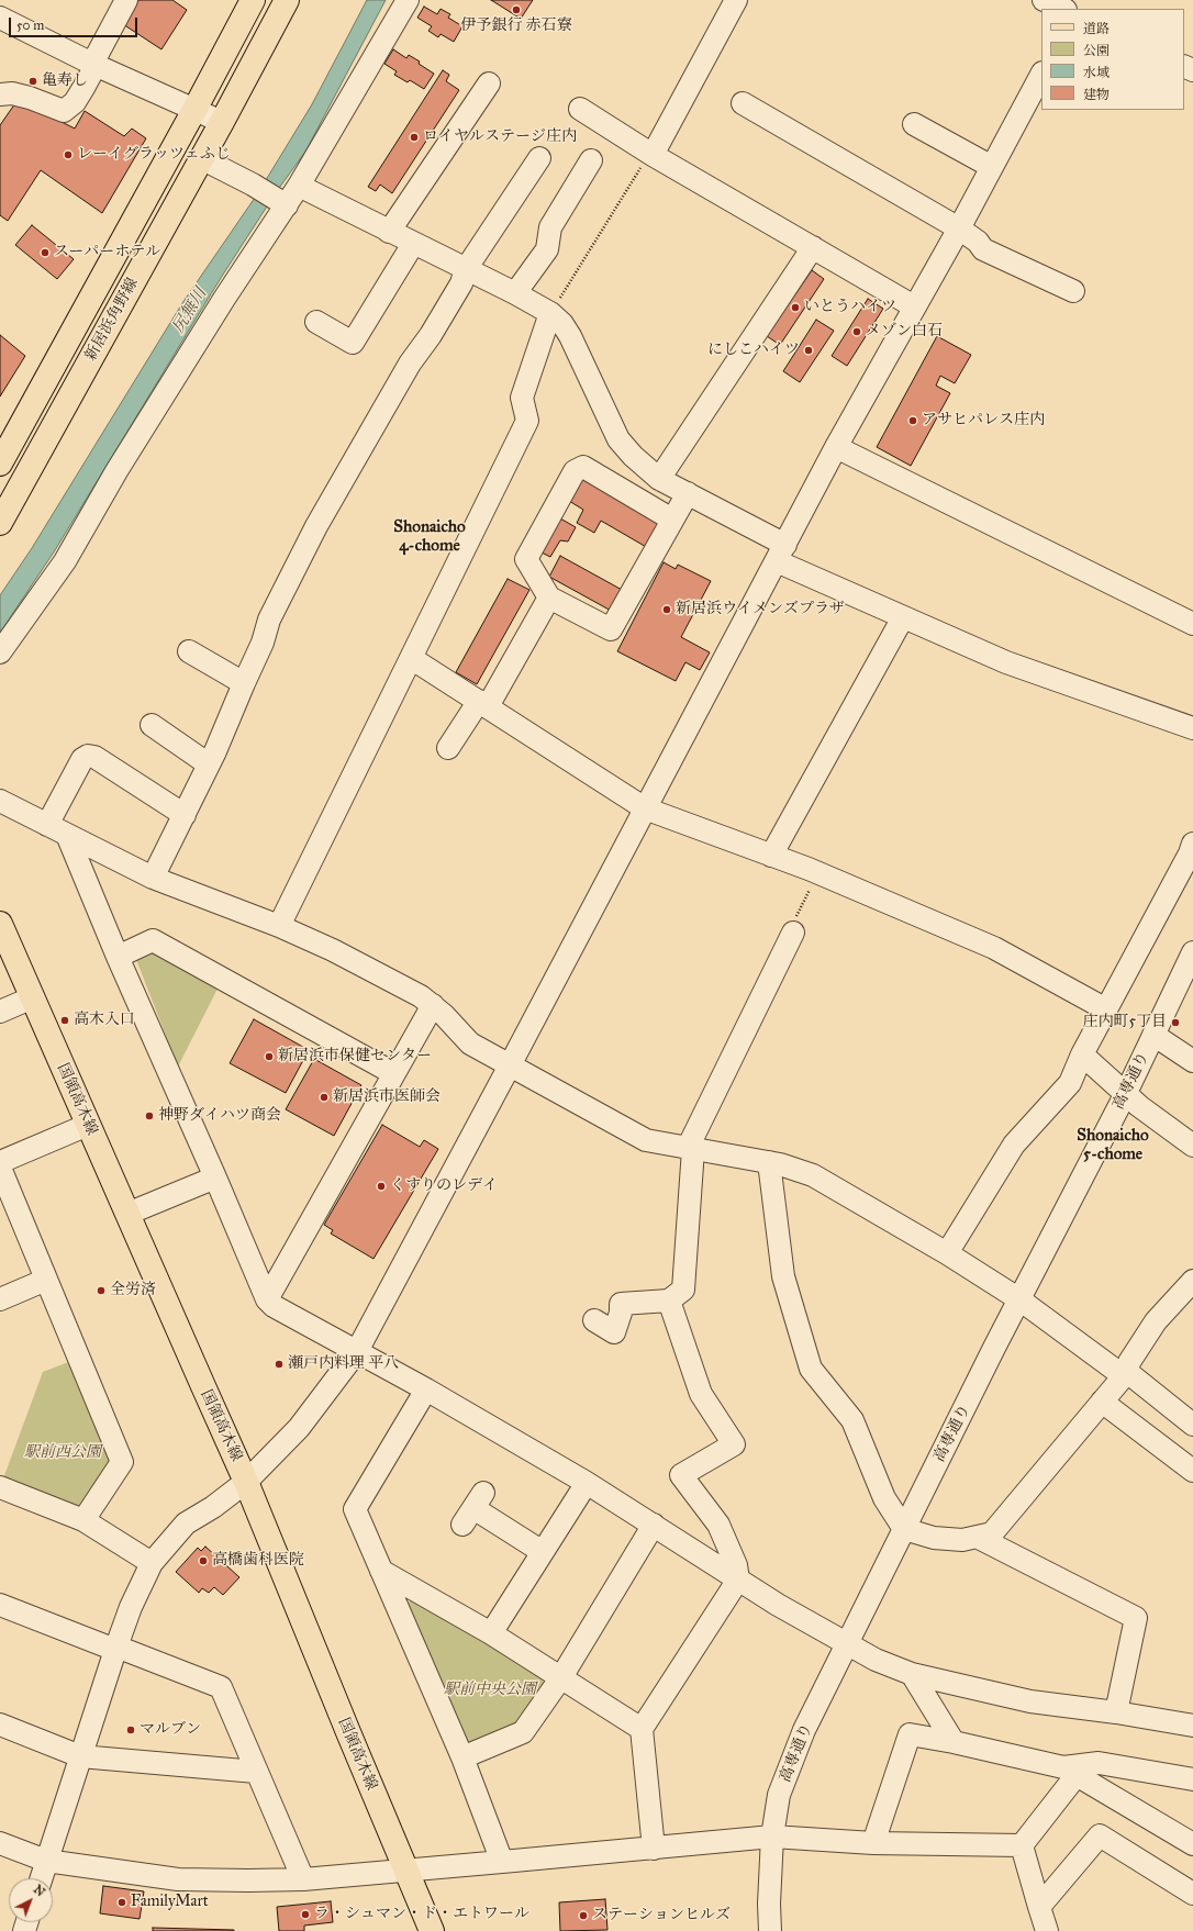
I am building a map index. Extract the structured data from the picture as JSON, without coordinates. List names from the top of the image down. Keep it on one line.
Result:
{"streets":{"main road":["新居浜角野線","国領高木線"],"street":["高専通り"]},"districts":["Shonaicho 4-chome","Shonaicho 5-chome"],"water":["尻無川"],"parks":["駅前西公園","駅前中央公園"],"places":["伊予銀行 赤石寮","亀寿し","ロイヤルステージ庄内","レーイグラッツェふじ","スーパーホテル","いとうハイツ","メゾン白石","にしこハイツ","アサヒパレス庄内","新居浜ウイメンズプラザ","高木入口","庄内町5丁目","新居浜市保健センター","新居浜市医師会","神野ダイハツ商会","くすりのレデイ","全労済","瀬戸内料理 平八","高橋歯科医院","マルブン","FamilyMart","ラ・シュマン・ド・エトワール","ステーションヒルズ"],"legend":["道路","公園","水域","建物"],"scale_bar":"50 m","north":"top right"}
